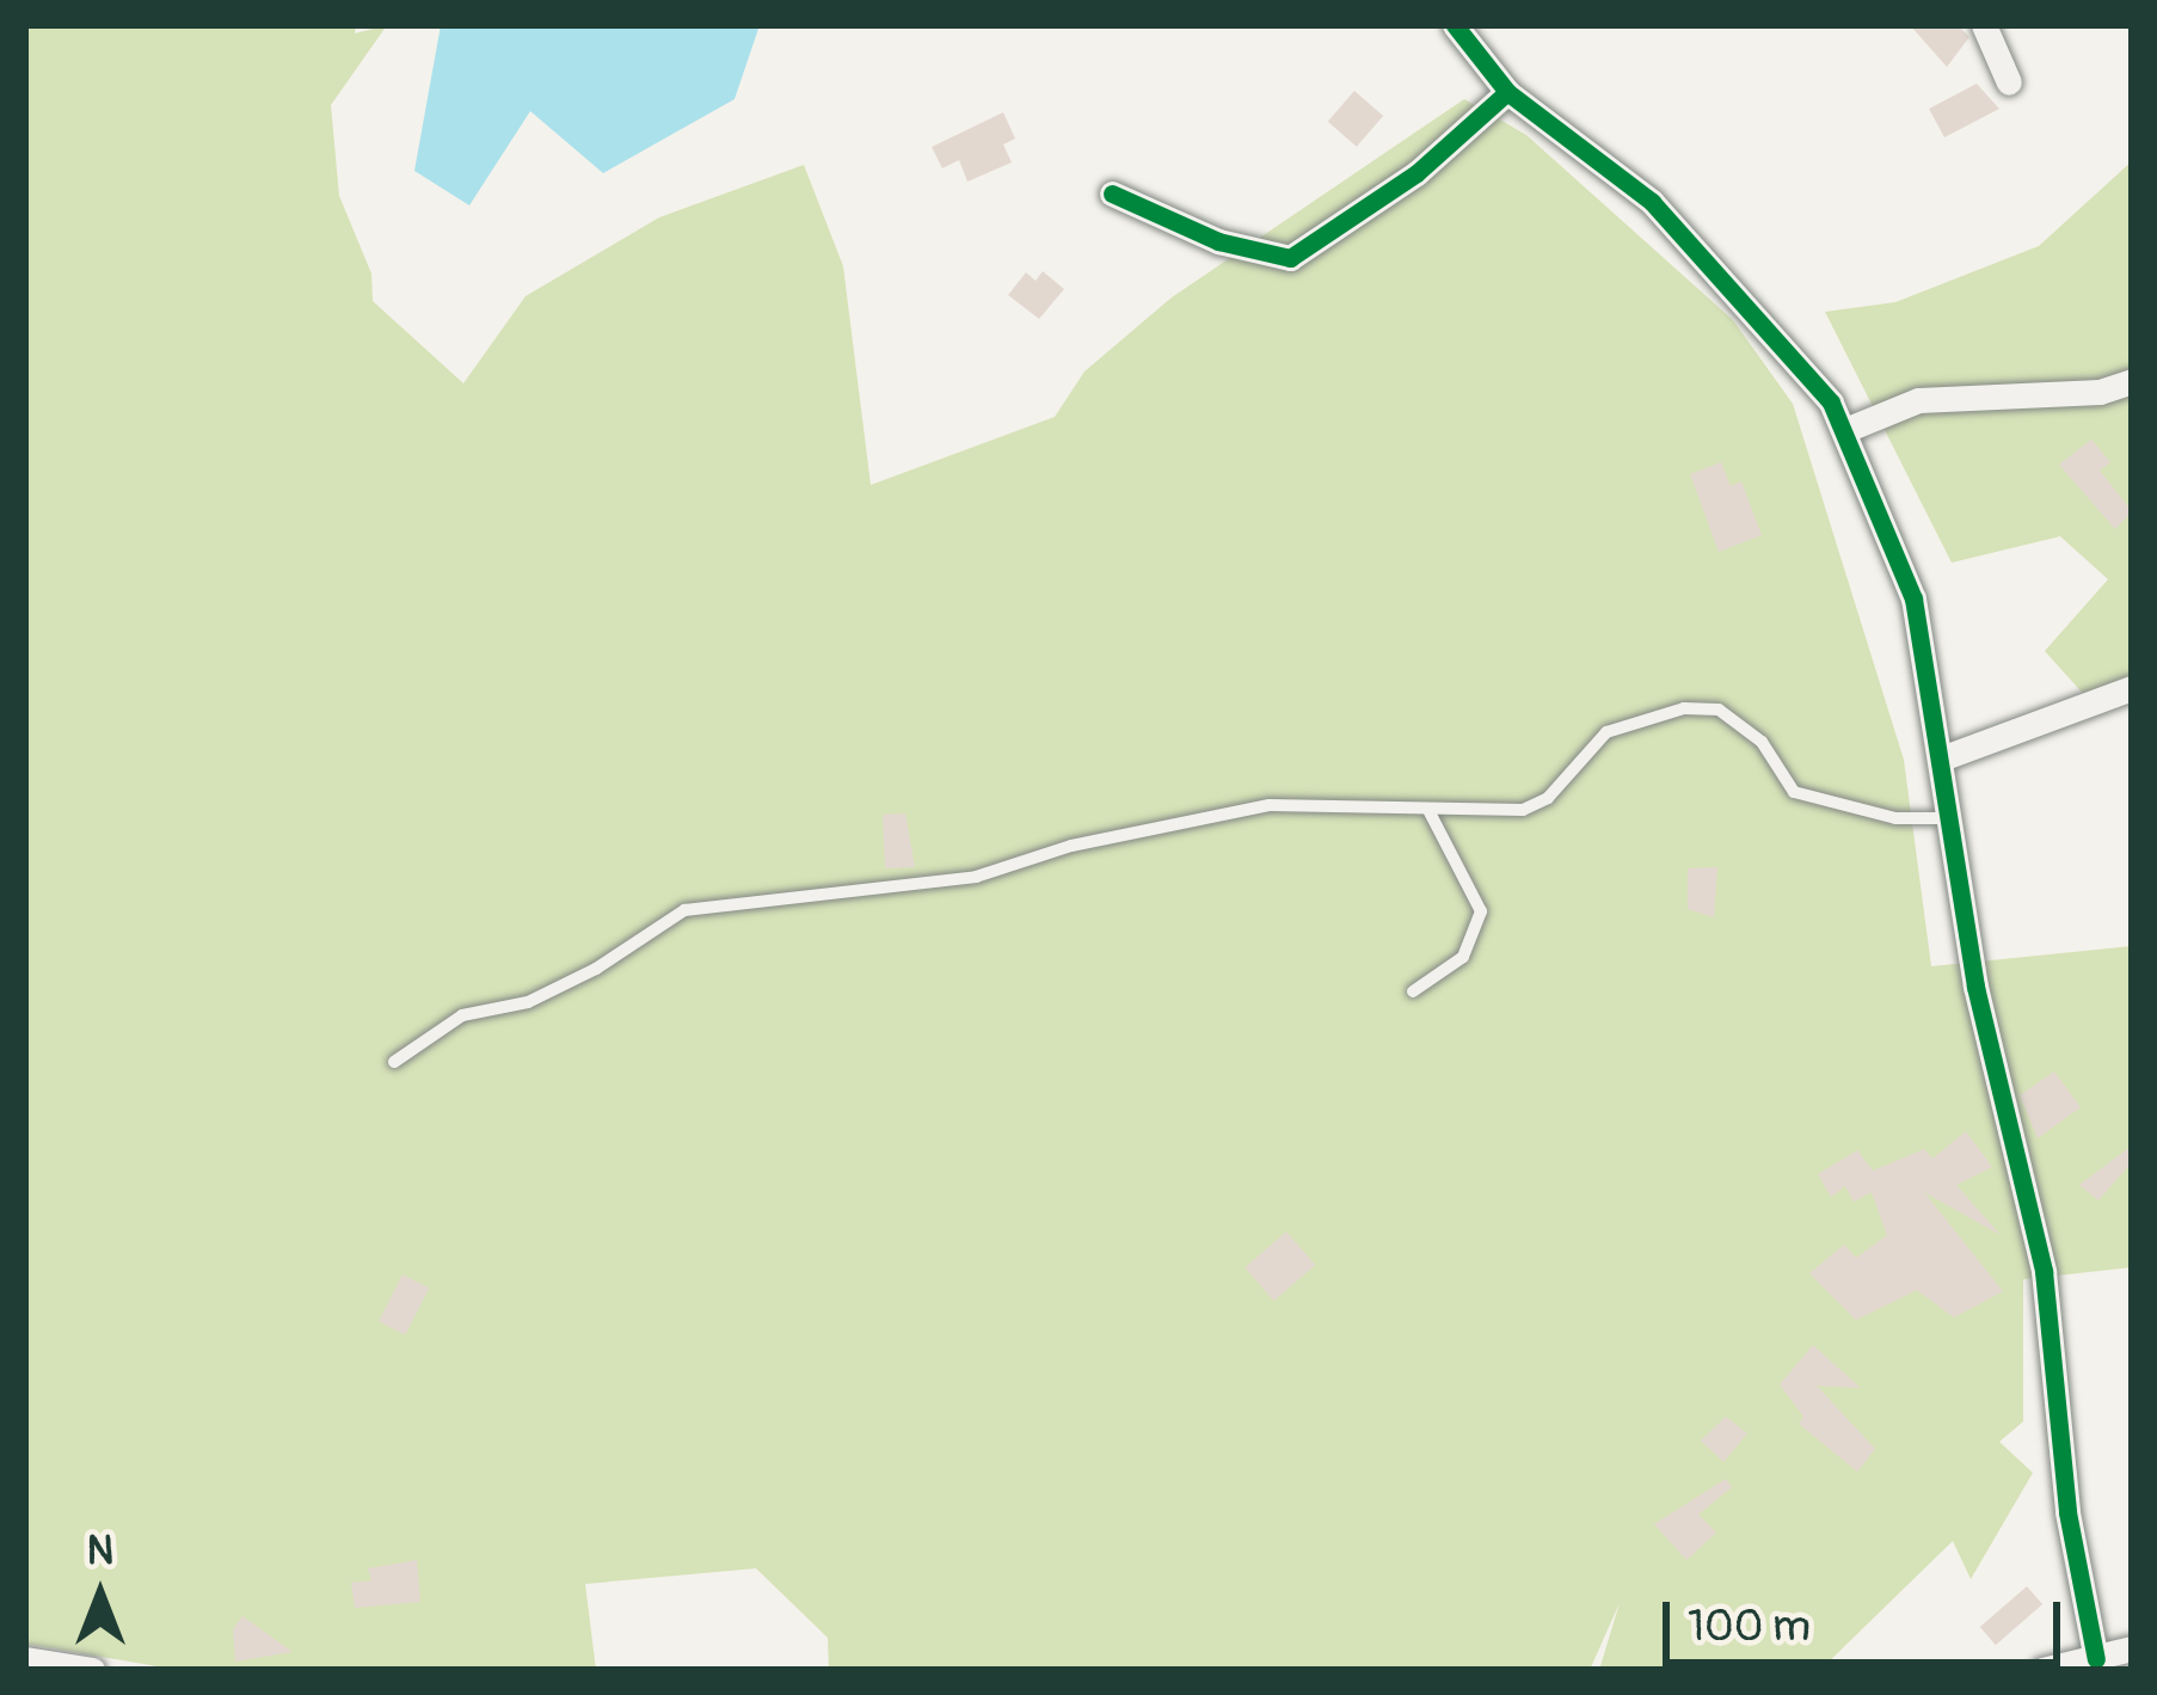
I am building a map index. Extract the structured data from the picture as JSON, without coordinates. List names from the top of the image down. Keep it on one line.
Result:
{"scale_bar":"100 m","north":"top"}
